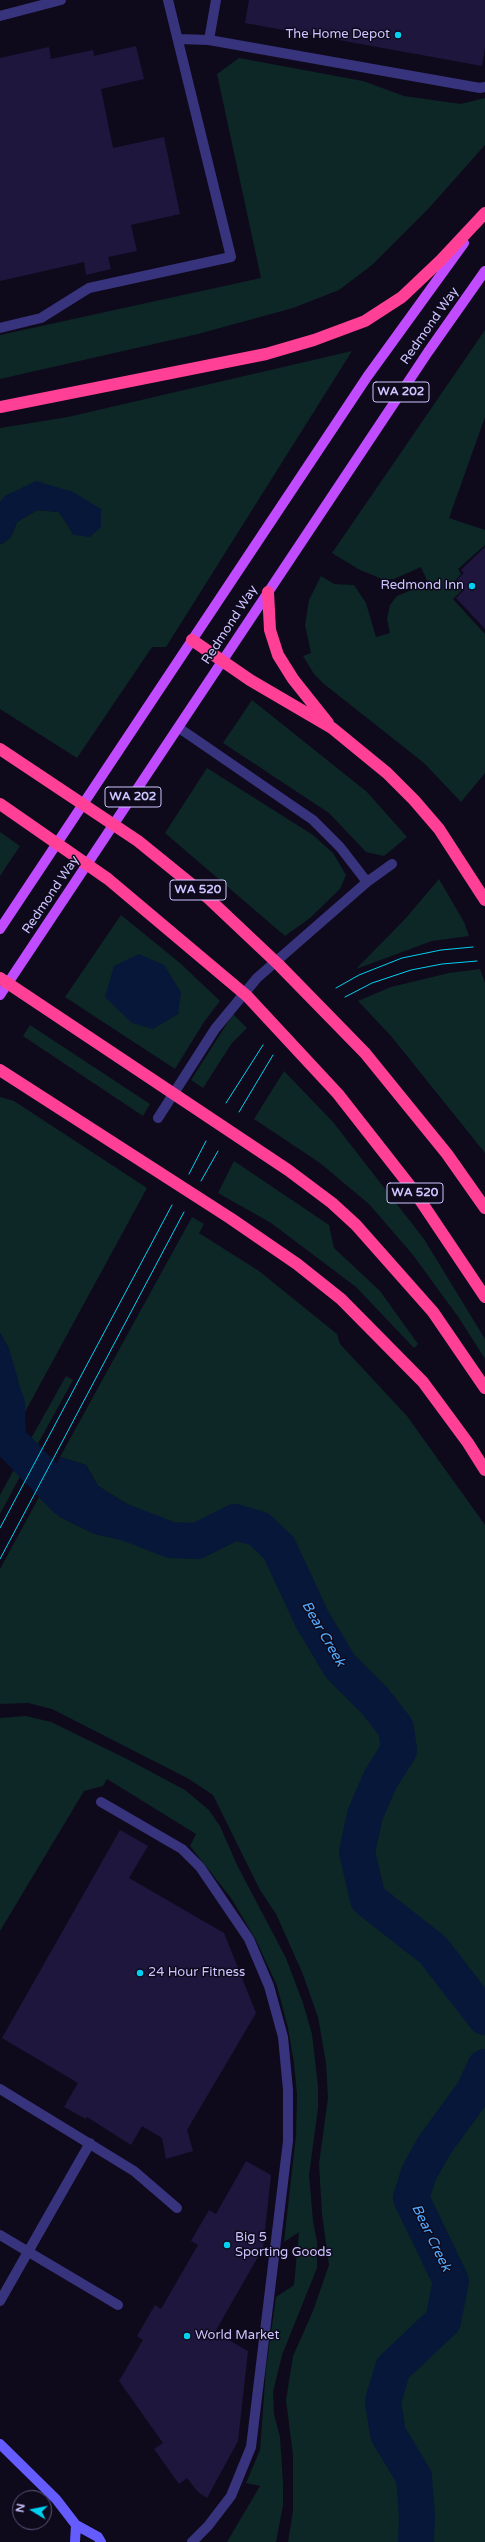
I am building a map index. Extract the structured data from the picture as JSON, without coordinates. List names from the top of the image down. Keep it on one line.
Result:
{"streets":{"highway":["WA 520"],"main road":["Redmond Way","WA 202"]},"water":["Bear Creek"],"places":["The Home Depot","Redmond Inn","24 Hour Fitness","Big 5 Sporting Goods","World Market"],"north":"left"}
